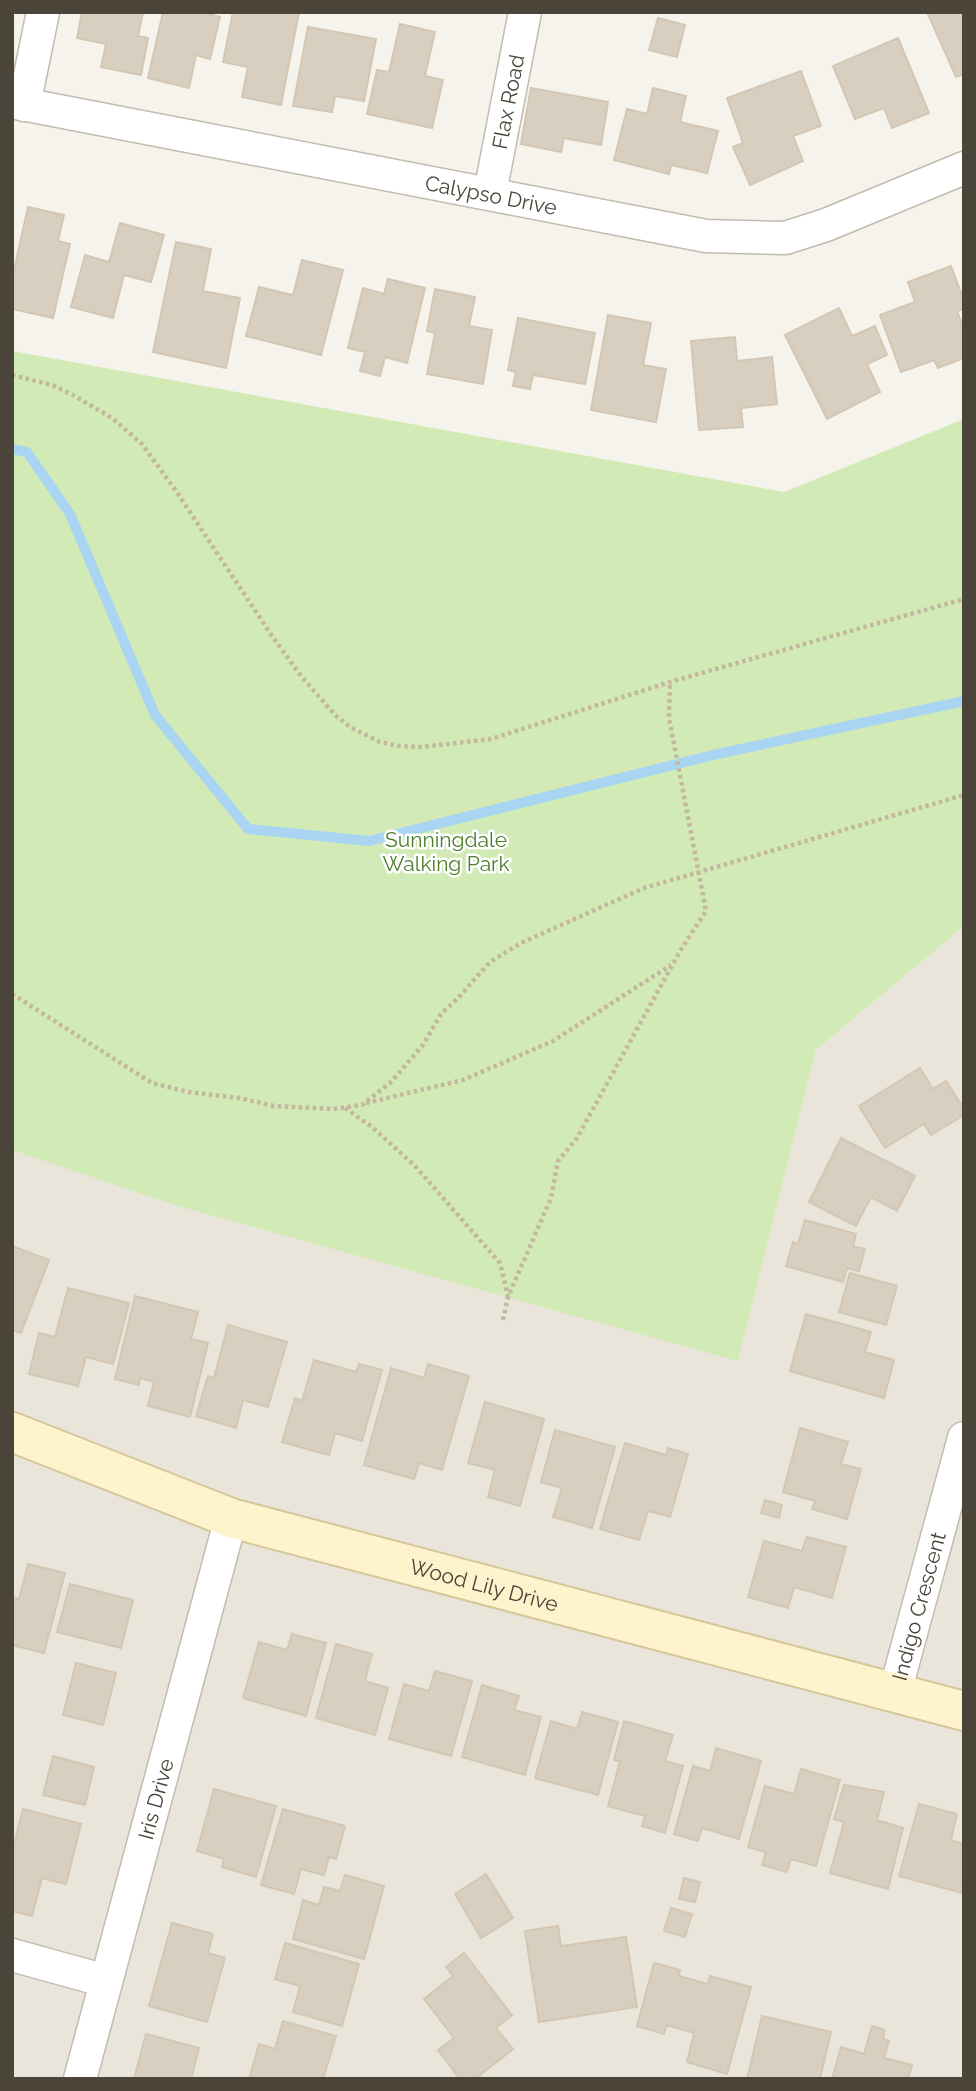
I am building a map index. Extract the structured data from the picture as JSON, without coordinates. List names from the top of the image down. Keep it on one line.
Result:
{"streets":{"street":["Flax Road","Calypso Drive","Wood Lily Drive","Indigo Crescent","Iris Drive"]},"crossings":[["Flax Road","Calypso Drive"],["Wood Lily Drive","Indigo Crescent"],["Wood Lily Drive","Iris Drive"]],"parks":["Sunningdale Walking Park"]}
